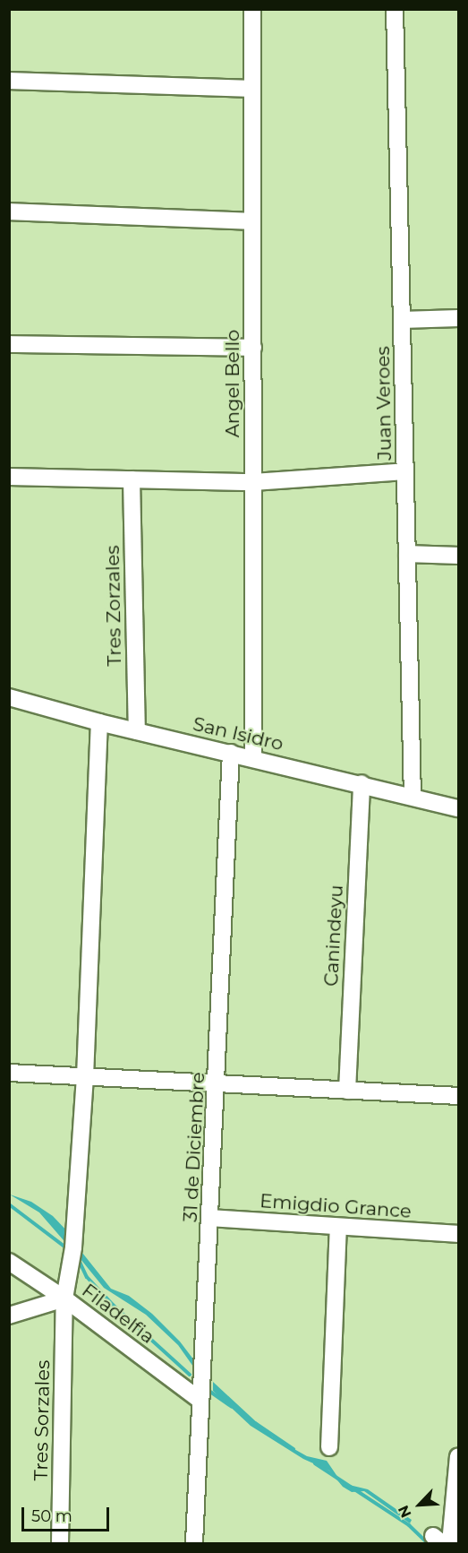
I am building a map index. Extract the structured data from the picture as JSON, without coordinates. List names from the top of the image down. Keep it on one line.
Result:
{"streets":{"street":["Angel Bello","Juan Veroes","Tres Zorzales","San Isidro","Canindeyu","31 de Diciembre","Emigdio Grance","Filadelfia","Tres Sorzales"]},"crossings":[["Angel Bello","San Isidro"],["Juan Veroes","San Isidro"],["Tres Zorzales","San Isidro"],["San Isidro","Canindeyu"],["San Isidro","31 de Diciembre"],["San Isidro","Tres Sorzales"],["31 de Diciembre","Emigdio Grance"],["31 de Diciembre","Filadelfia"],["Filadelfia","Tres Sorzales"]],"scale_bar":"50 m","north":"bottom left"}
